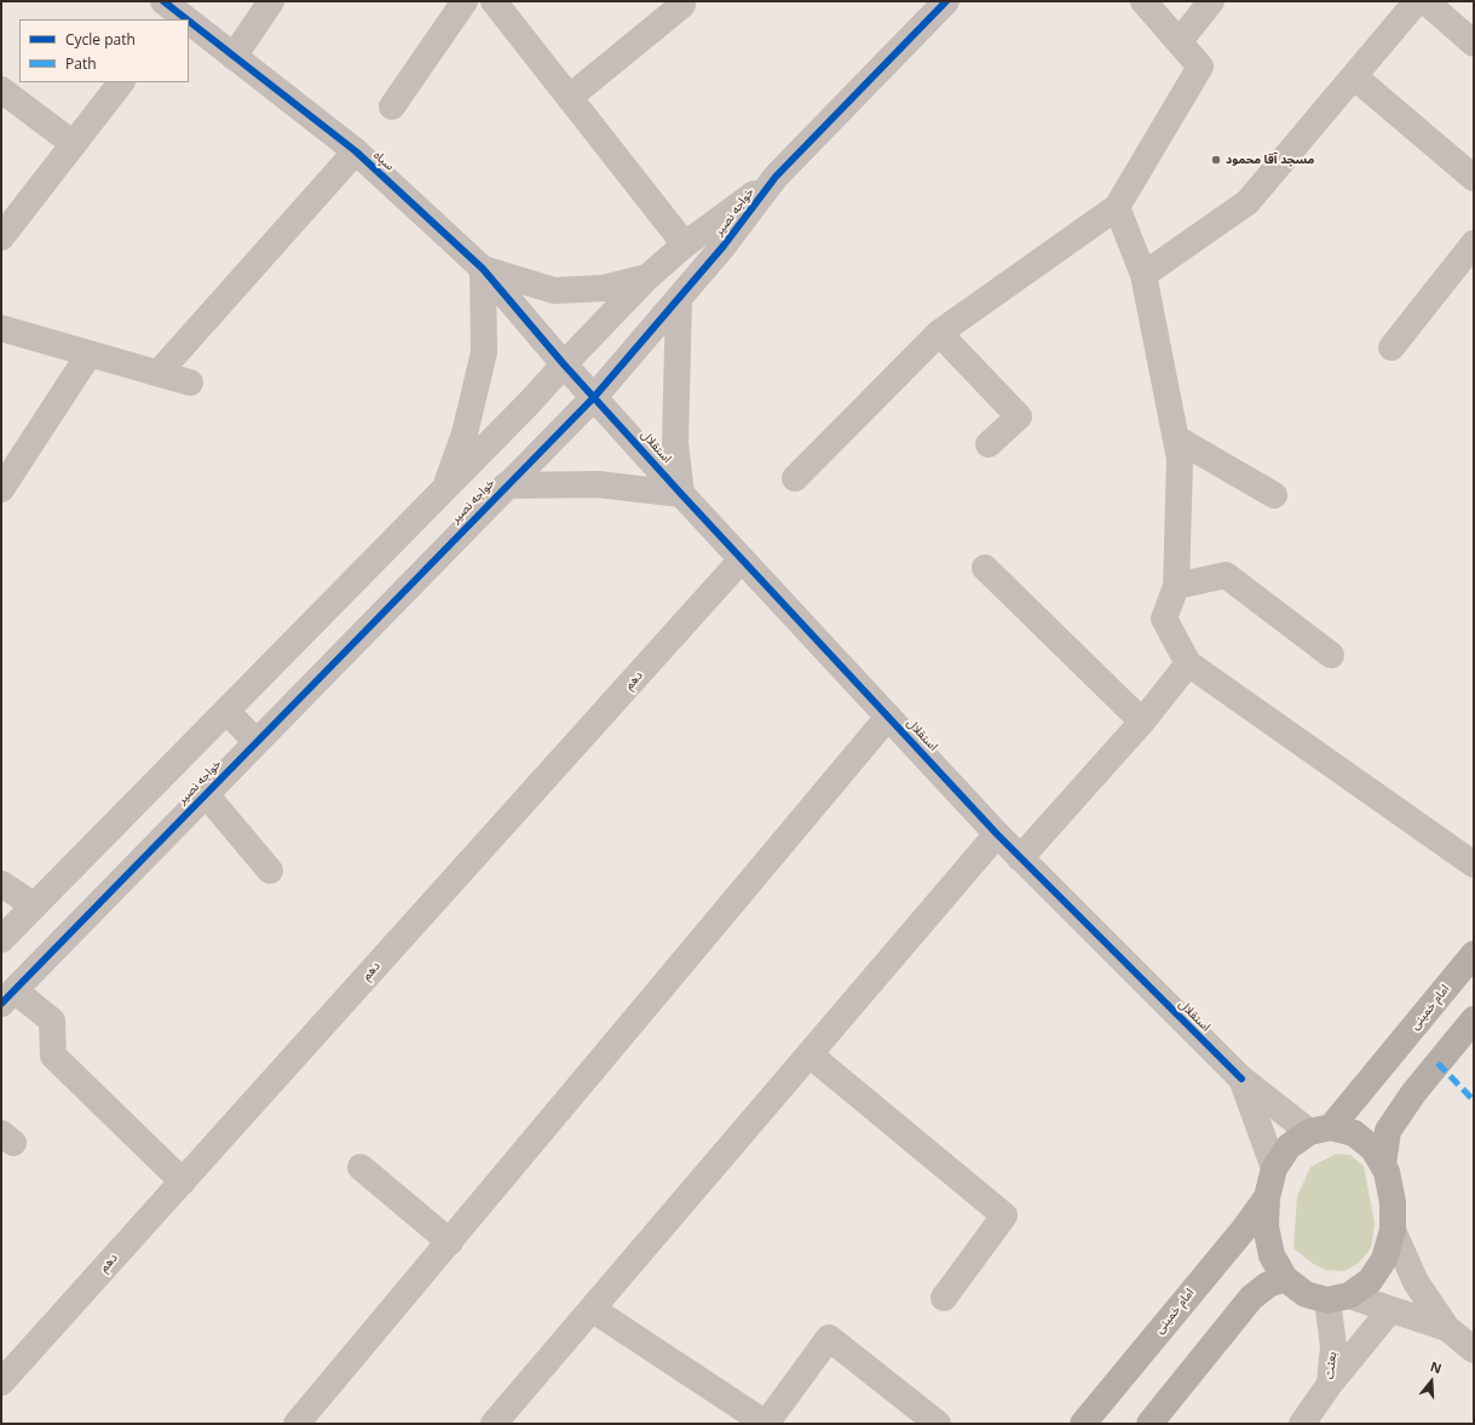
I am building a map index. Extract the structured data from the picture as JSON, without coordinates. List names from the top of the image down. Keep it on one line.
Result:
{"streets":{"main road":["امام خمینی"],"street":["سپاه","خواجه نصیر","استقلال","دهم","بعثت"]},"crossings":[["سپاه","خواجه نصیر"],["سپاه","استقلال"],["خواجه نصیر","استقلال"],["استقلال","دهم"],["استقلال","امام خمینی"],["استقلال","بعثت"],["امام خمینی","بعثت"]],"places":["مسجد آقا محمود"],"legend":["Cycle path","Path"],"north":"top"}
